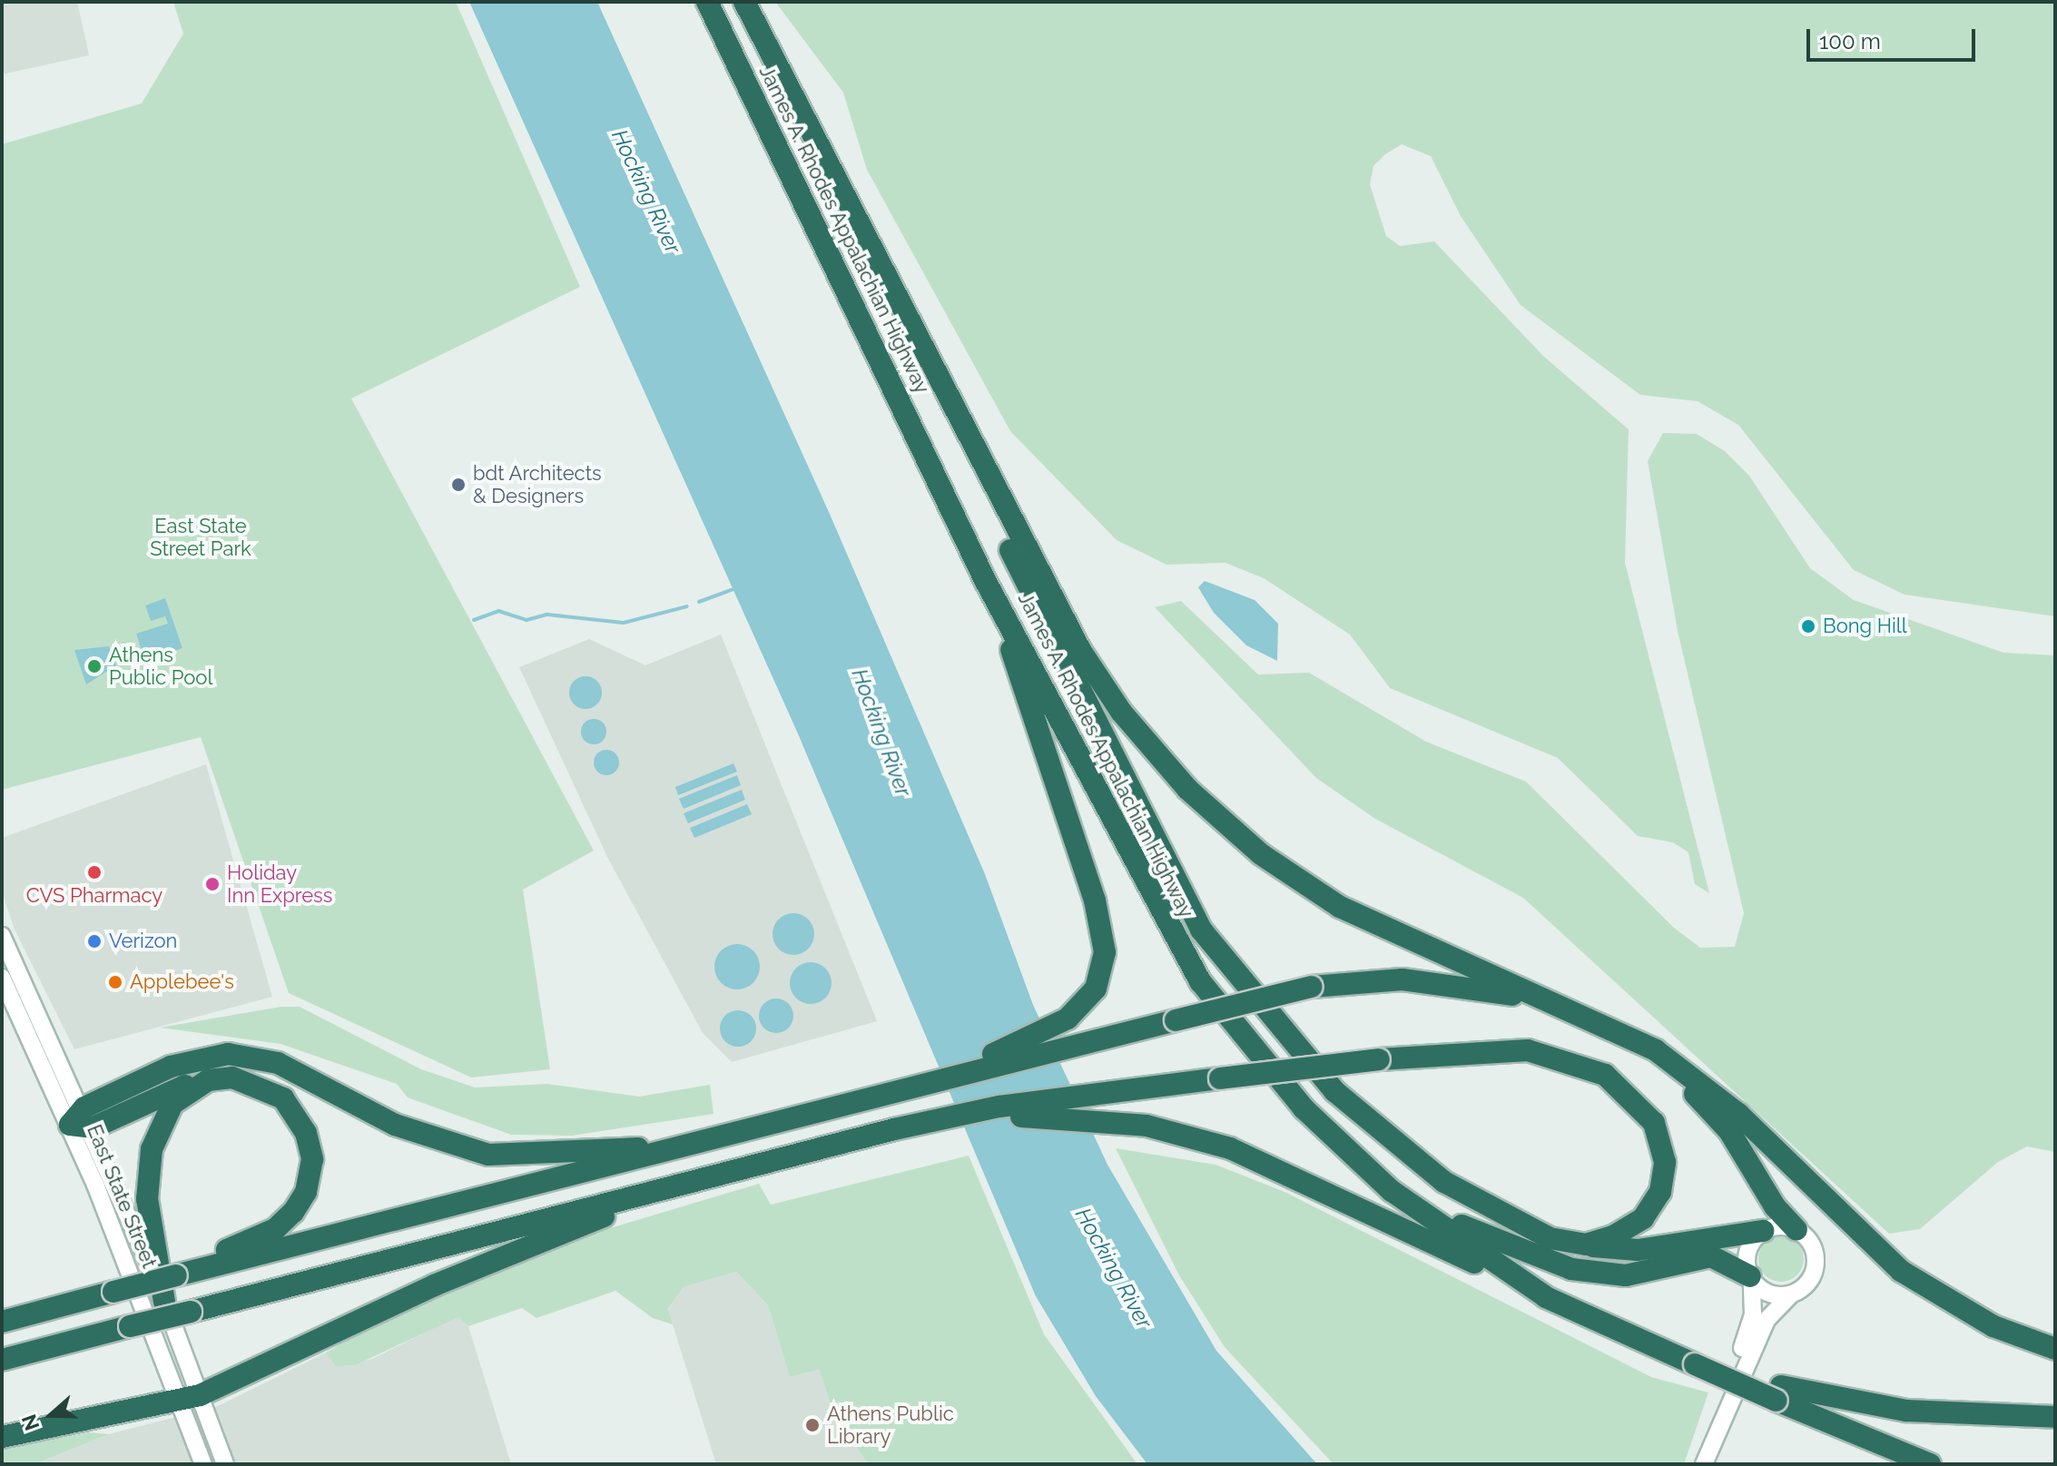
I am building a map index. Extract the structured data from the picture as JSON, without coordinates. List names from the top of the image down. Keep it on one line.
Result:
{"streets":{"highway":["James A. Rhodes Appalachian Highway"],"main road":["East State Street"]},"water":["Hocking River"],"parks":["East State Street Park"],"places":["bdt Architects & Designers","Bong Hill","Athens Public Pool","CVS Pharmacy","Holiday Inn Express","Verizon","Applebee's","Athens Public Library"],"scale_bar":"100 m","north":"left"}
